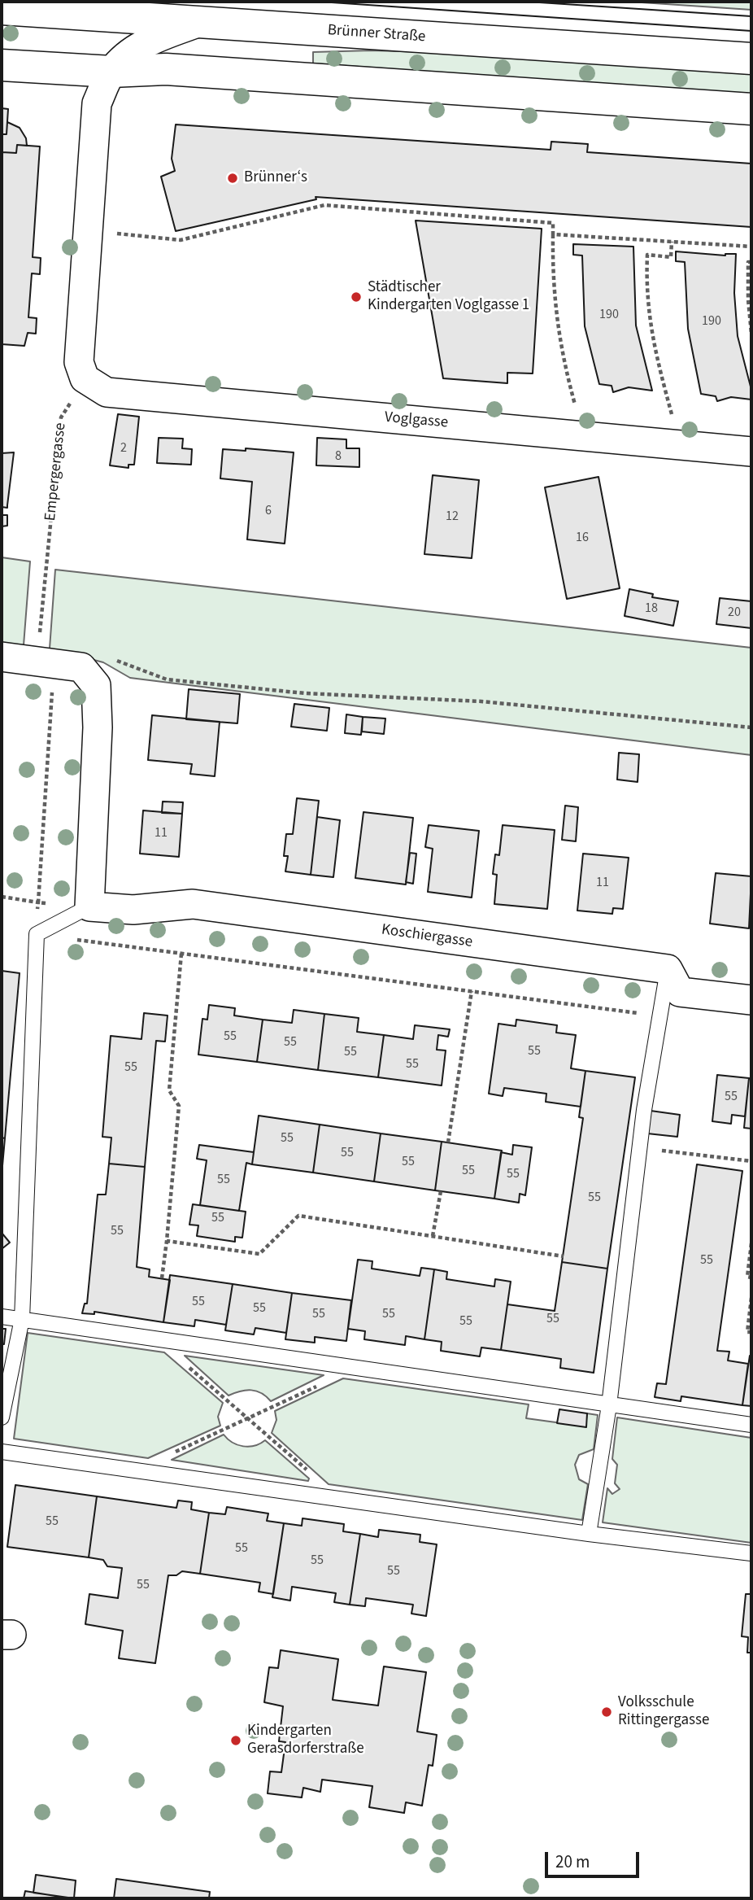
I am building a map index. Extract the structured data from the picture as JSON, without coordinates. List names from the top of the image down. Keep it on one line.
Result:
{"streets":{"main road":["Brünner Straße"],"street":["Voglgasse","Koschiergasse"],"path":["Empergergasse"]},"crossings":[["Voglgasse","Empergergasse"]],"places":["Brünner‘s","Städtischer Kindergarten Voglgasse 1","Volksschule Rittingergasse","Kindergarten Gerasdorferstraße"],"house_numbers":["190","190","2","8","6","12","16","18","20","11","11","55","55","55","55","55","55","55","55","55","55","55","55","55","55","55","55","55","55","55","55","55","55","55","55","55","55","55","55"],"scale_bar":"20 m"}
